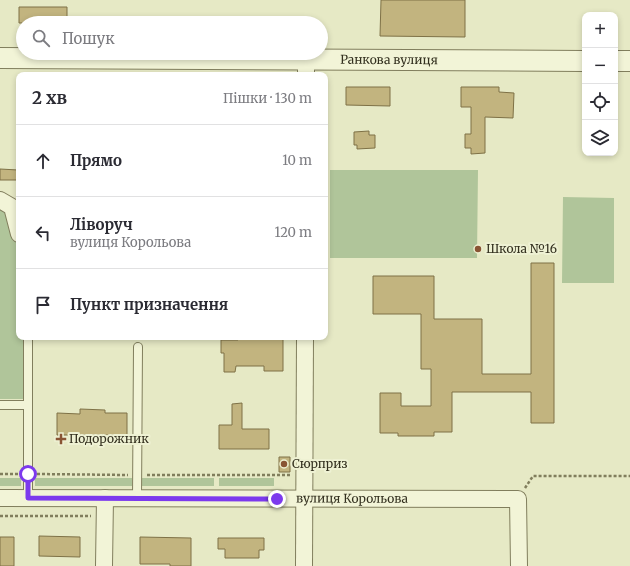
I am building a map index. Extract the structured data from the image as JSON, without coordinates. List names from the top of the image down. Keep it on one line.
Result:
{"streets":{"street":["Ранкова вулиця","вулиця Корольова"]},"places":{"other":["Школа №16","Сюрприз"],"health":["Подорожник"]},"page":{"map_buttons":["+","−"],"search":"Пошук","heading":["2 хв","Пішки · 130 m"],"list":[["Прямо","10 m"],["Ліворуч","вулиця Корольова","120 m"],"Пункт призначення"]}}
